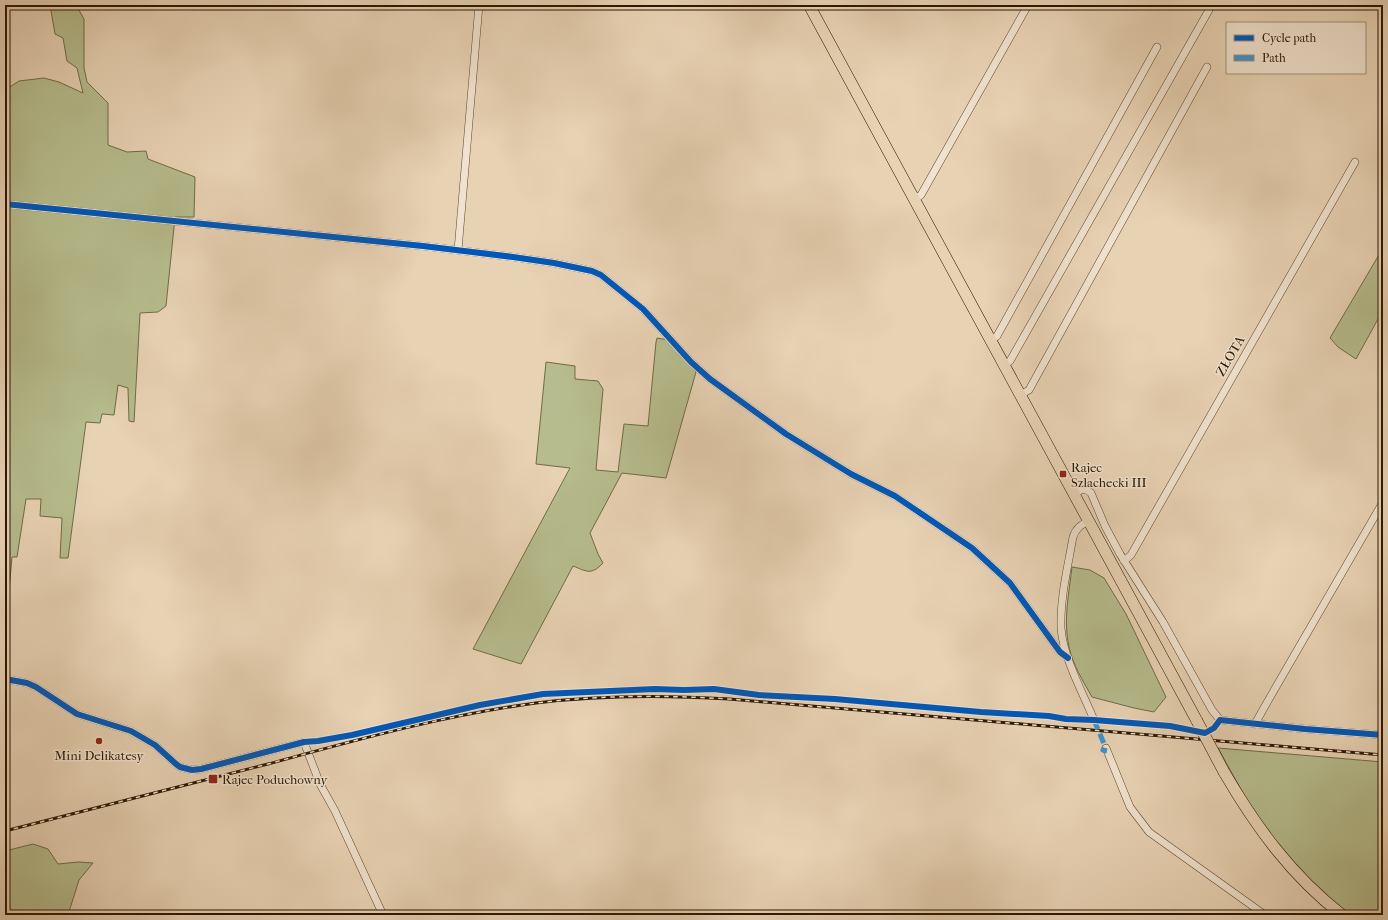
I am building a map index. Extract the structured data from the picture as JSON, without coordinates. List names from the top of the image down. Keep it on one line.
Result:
{"streets":{"street":["ZŁOTA"]},"places":{"transit":["Rajec Szlachecki III","Rajec Poduchowny"],"other":["Mini Delikatesy"]},"legend":["Cycle path","Path"]}
